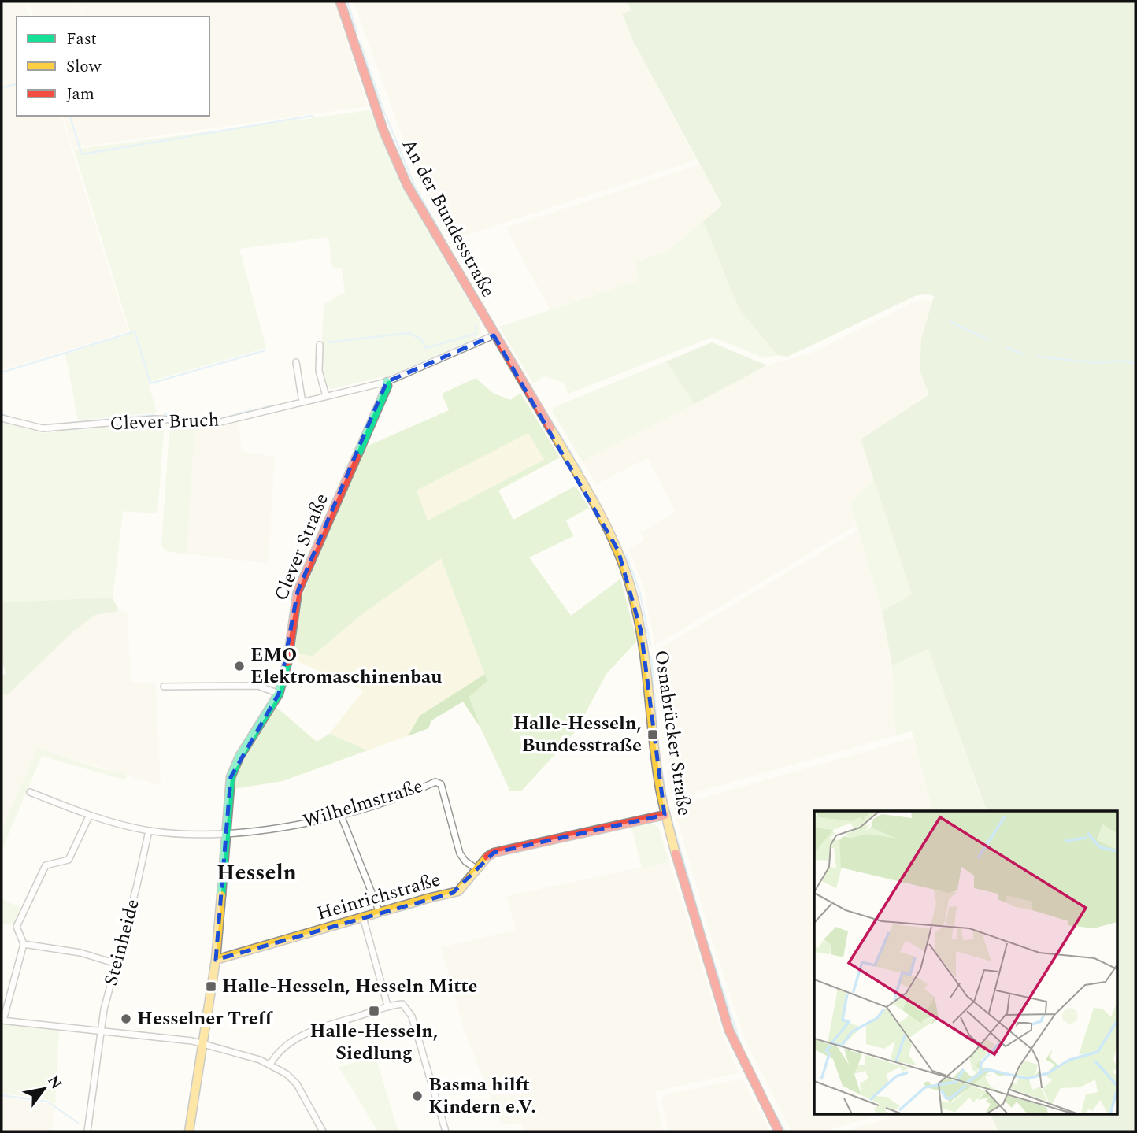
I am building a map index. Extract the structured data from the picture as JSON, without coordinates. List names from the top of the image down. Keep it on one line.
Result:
{"streets":{"street":["An der Bundesstraße","Clever Bruch","Clever Straße","Osnabrücker Straße","Wilhelmstraße","Heinrichstraße","Steinheide"]},"crossings":[["An der Bundesstraße","Osnabrücker Straße"],["Clever Bruch","Clever Straße"],["Clever Straße","Wilhelmstraße"],["Clever Straße","Heinrichstraße"],["Osnabrücker Straße","Heinrichstraße"],["Wilhelmstraße","Heinrichstraße"]],"districts":["Hesseln"],"places":{"other":["EMO Elektromaschinenbau","Hesselner Treff","Basma hilft Kindern e.V."],"transit":["Halle-Hesseln, Bundesstraße","Halle-Hesseln, Hesseln Mitte","Halle-Hesseln, Siedlung"]},"legend":["Fast","Slow","Jam"],"north":"top right"}
